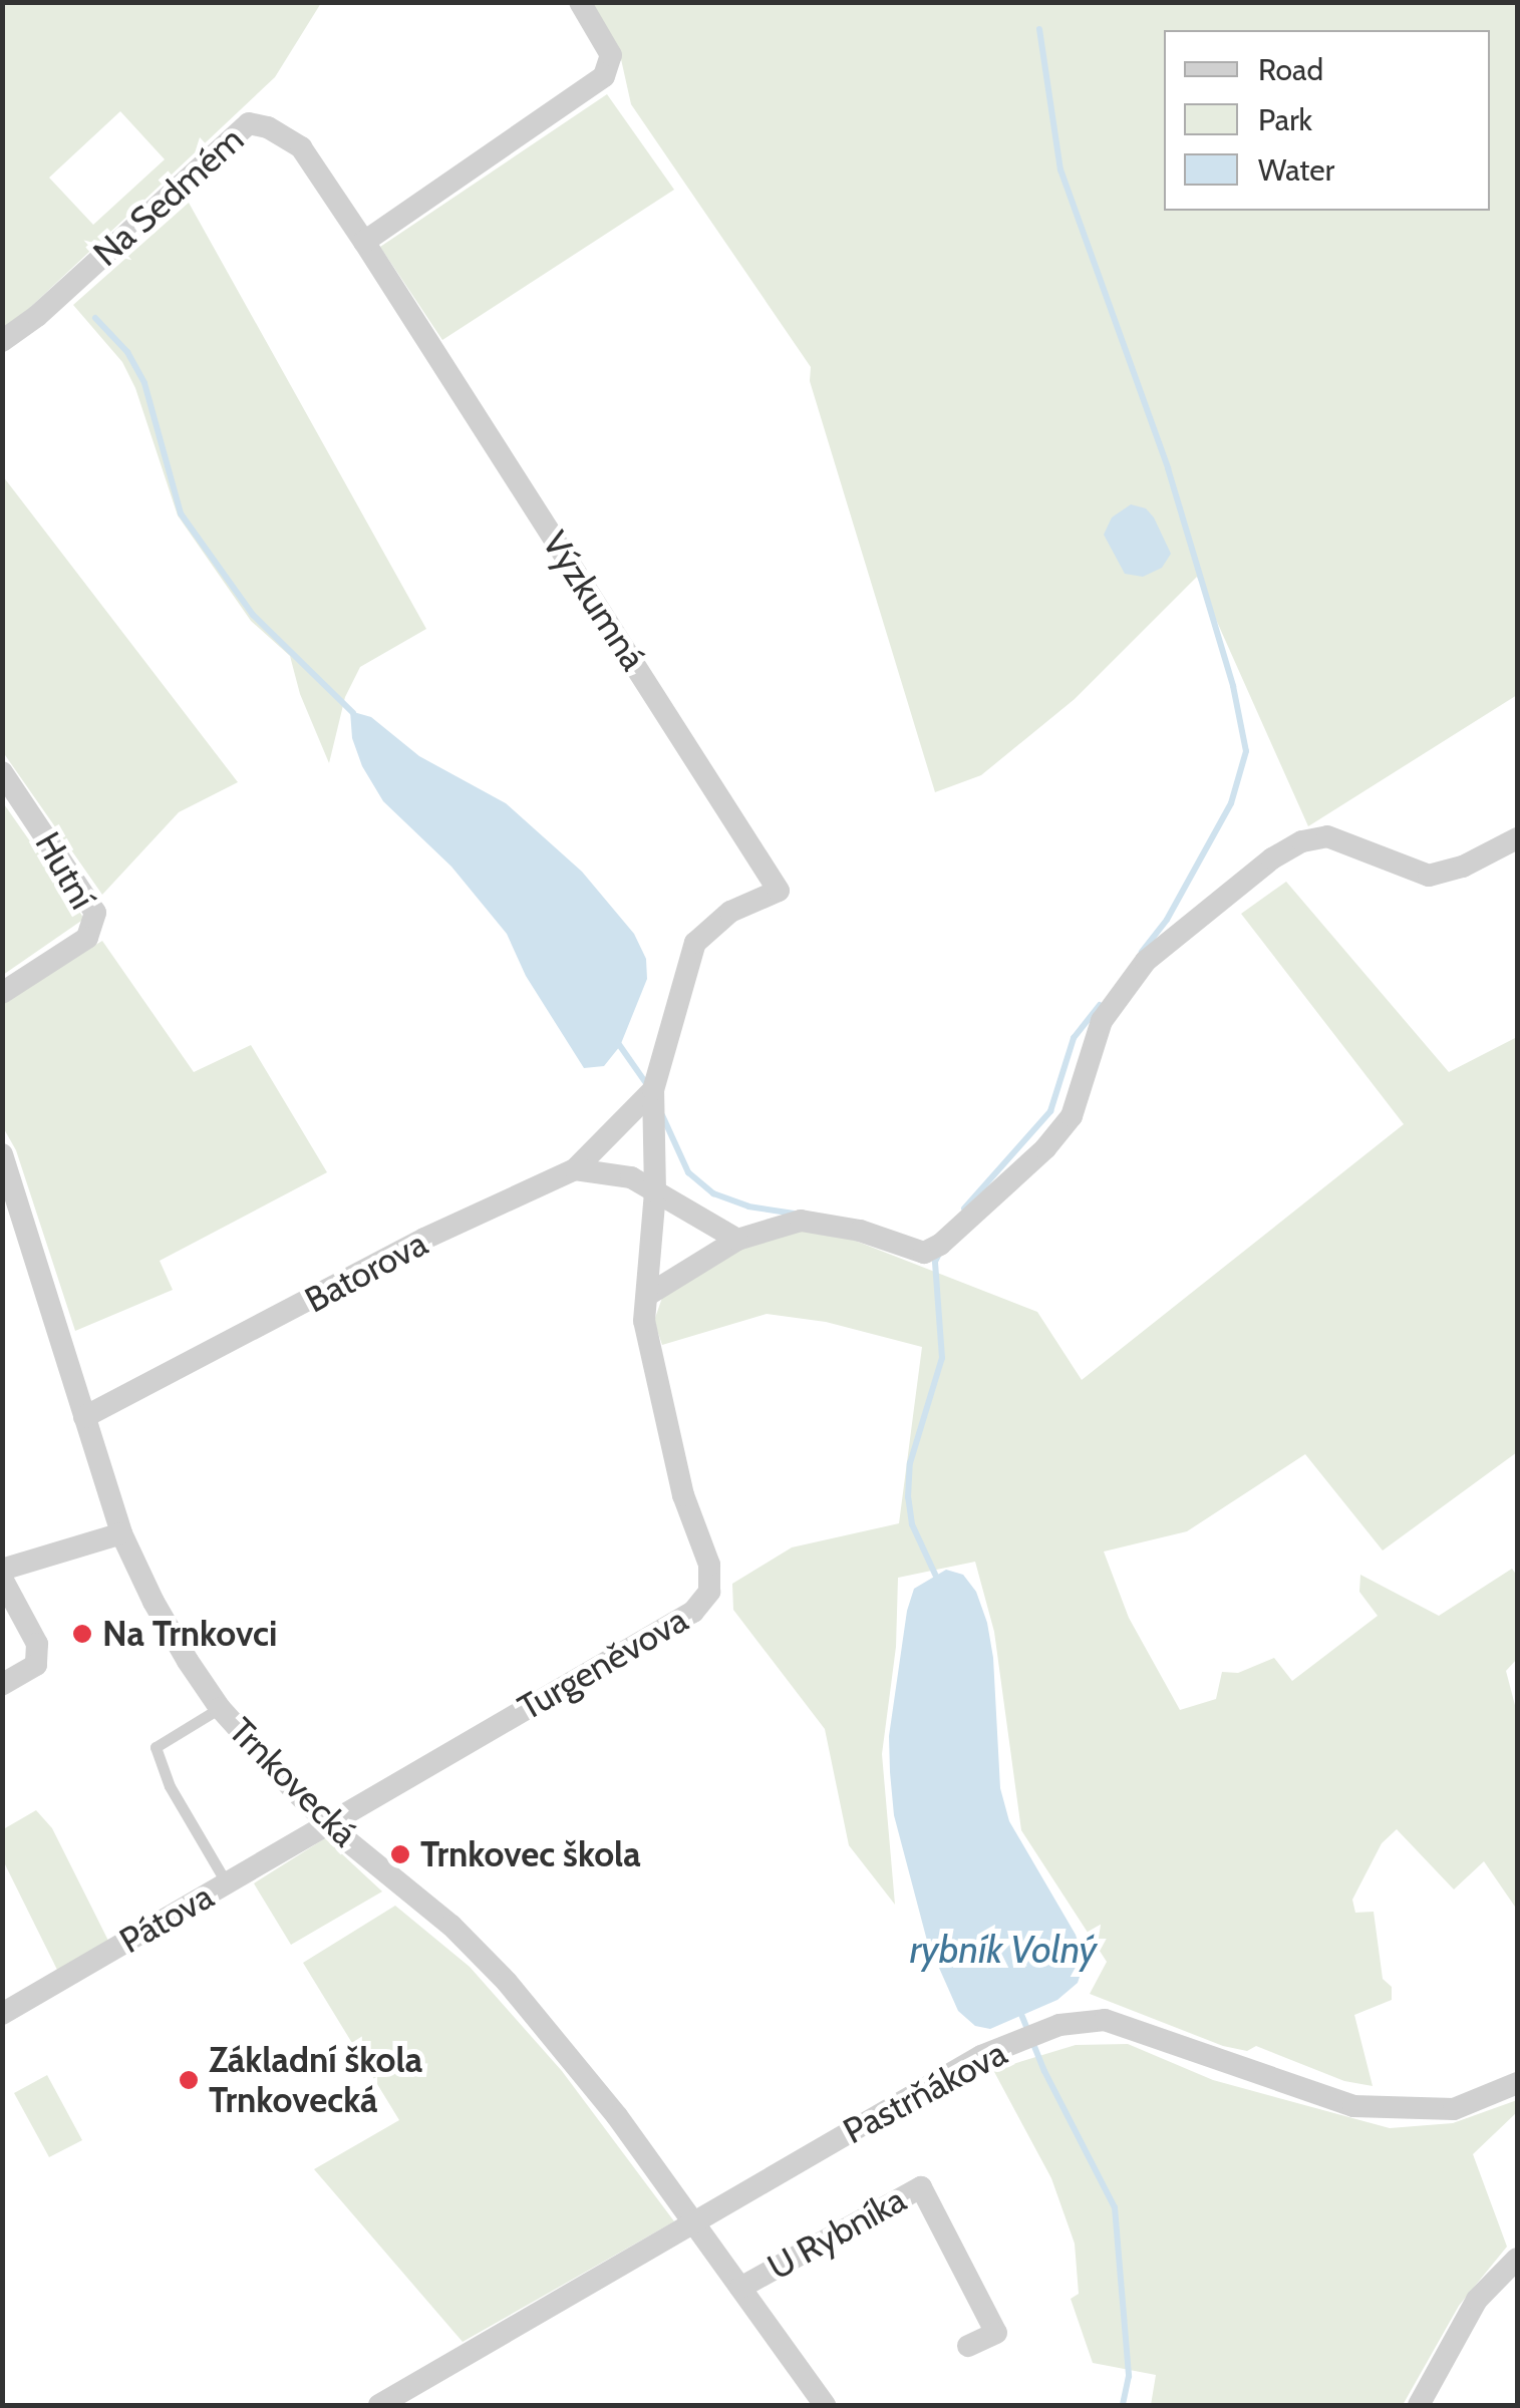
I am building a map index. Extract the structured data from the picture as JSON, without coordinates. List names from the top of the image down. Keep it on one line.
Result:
{"streets":{"street":["Na Sedmém","Výzkumná","Hutní","Batorova","Turgeněvova","Trnkovecká","Pátova","Pastrňákova","U Rybníka"]},"crossings":[["Na Sedmém","Výzkumná"],["Výzkumná","Turgeněvova"],["Batorova","Trnkovecká"],["Turgeněvova","Trnkovecká"],["Turgeněvova","Pátova"],["Trnkovecká","Pátova"],["Trnkovecká","Pastrňákova"],["Trnkovecká","U Rybníka"]],"water":["rybník Volný"],"places":["Na Trnkovci","Trnkovec škola","Základní škola Trnkovecká"],"legend":["Road","Park","Water"]}
